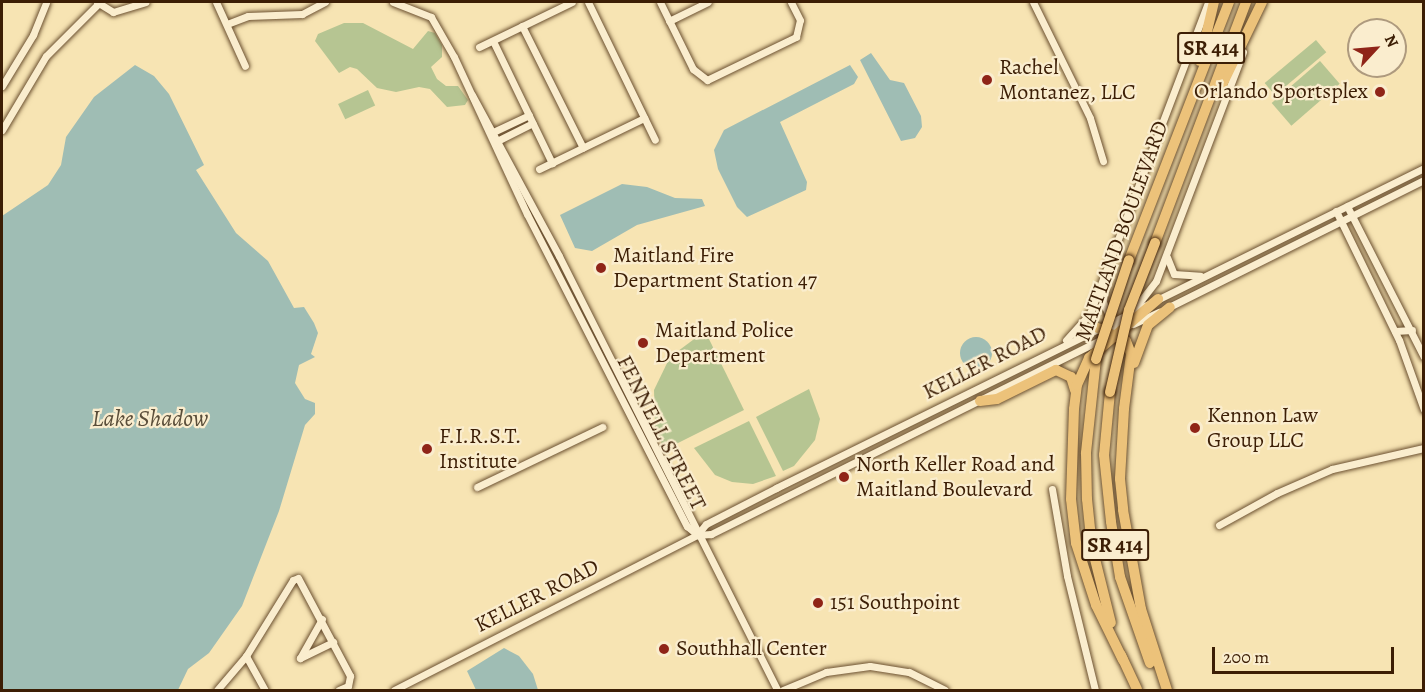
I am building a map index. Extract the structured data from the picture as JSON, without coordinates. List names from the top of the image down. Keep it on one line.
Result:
{"streets":{"highway":["SR 414","MAITLAND BOULEVARD"],"street":["KELLER ROAD","FENNELL STREET"]},"crossings":[["KELLER ROAD","FENNELL STREET"]],"water":["Lake Shadow"],"places":["Rachel Montanez, LLC","Orlando Sportsplex","Maitland Fire Department Station 47","Maitland Police Department","Kennon Law Group LLC","F.I.R.S.T. Institute","North Keller Road and Maitland Boulevard","151 Southpoint","Southhall Center"],"scale_bar":"200 m","north":"top right"}
